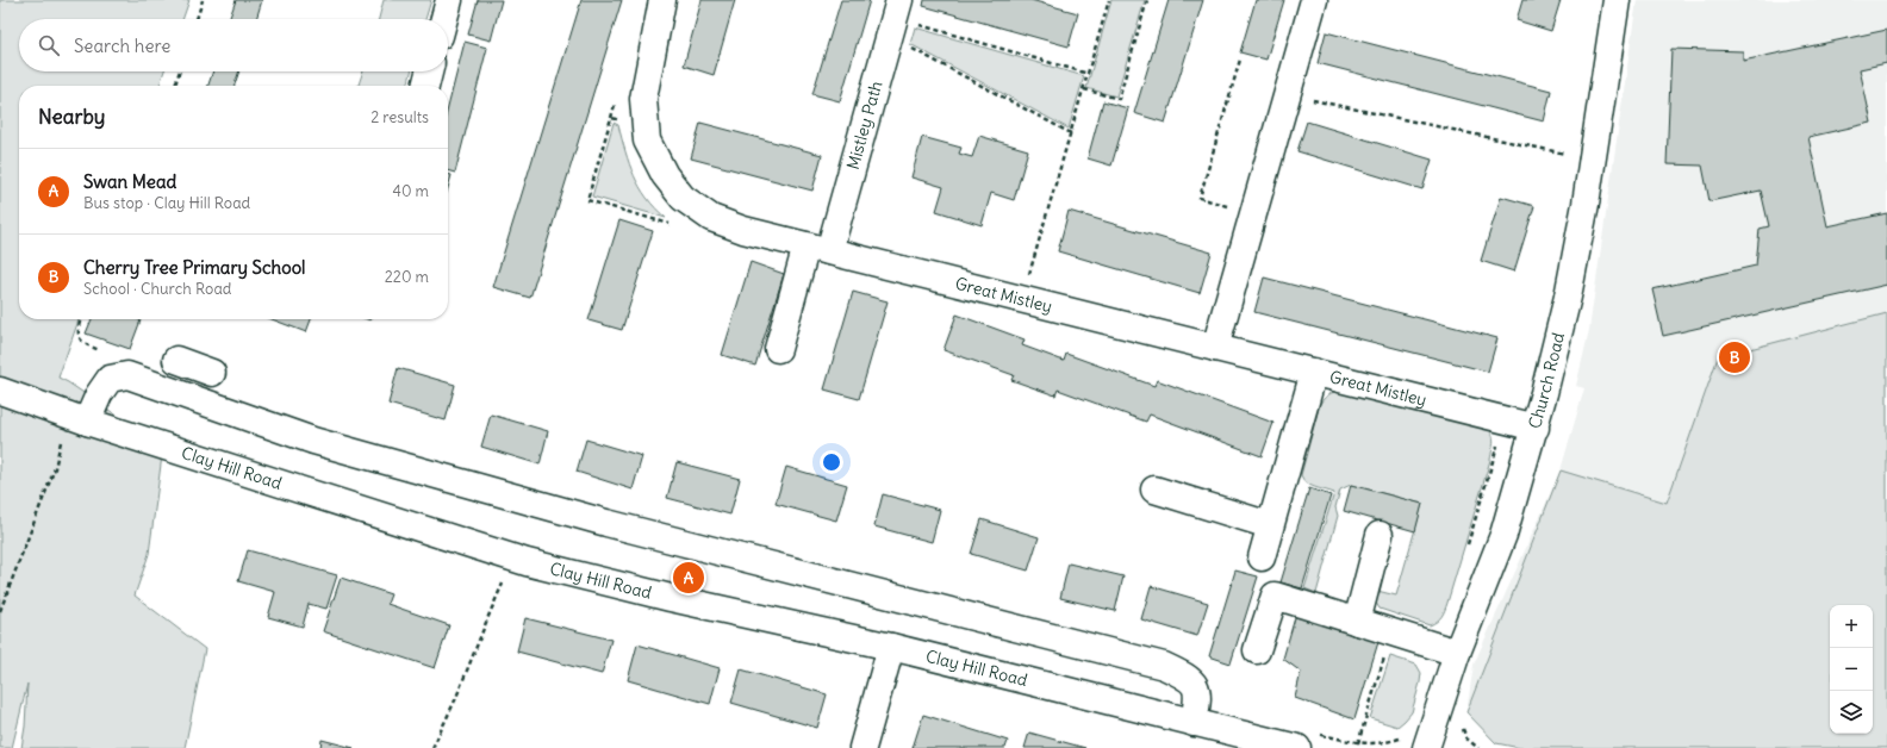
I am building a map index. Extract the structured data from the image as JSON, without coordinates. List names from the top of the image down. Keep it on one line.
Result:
{"streets":{"street":["Mistley Path","Great Mistley","Church Road","Clay Hill Road"]},"crossings":[["Mistley Path","Great Mistley"],["Great Mistley","Church Road"]],"page":{"search":"Search here","heading":["Nearby","2 results"],"list":[{"mark":"A","name":"Swan Mead","note":"Bus stop · Clay Hill Road","value":"40 m"},{"mark":"B","name":"Cherry Tree Primary School","note":"School · Church Road","value":"220 m"}],"pins":["B","A"],"map_buttons":["+","−"]}}
